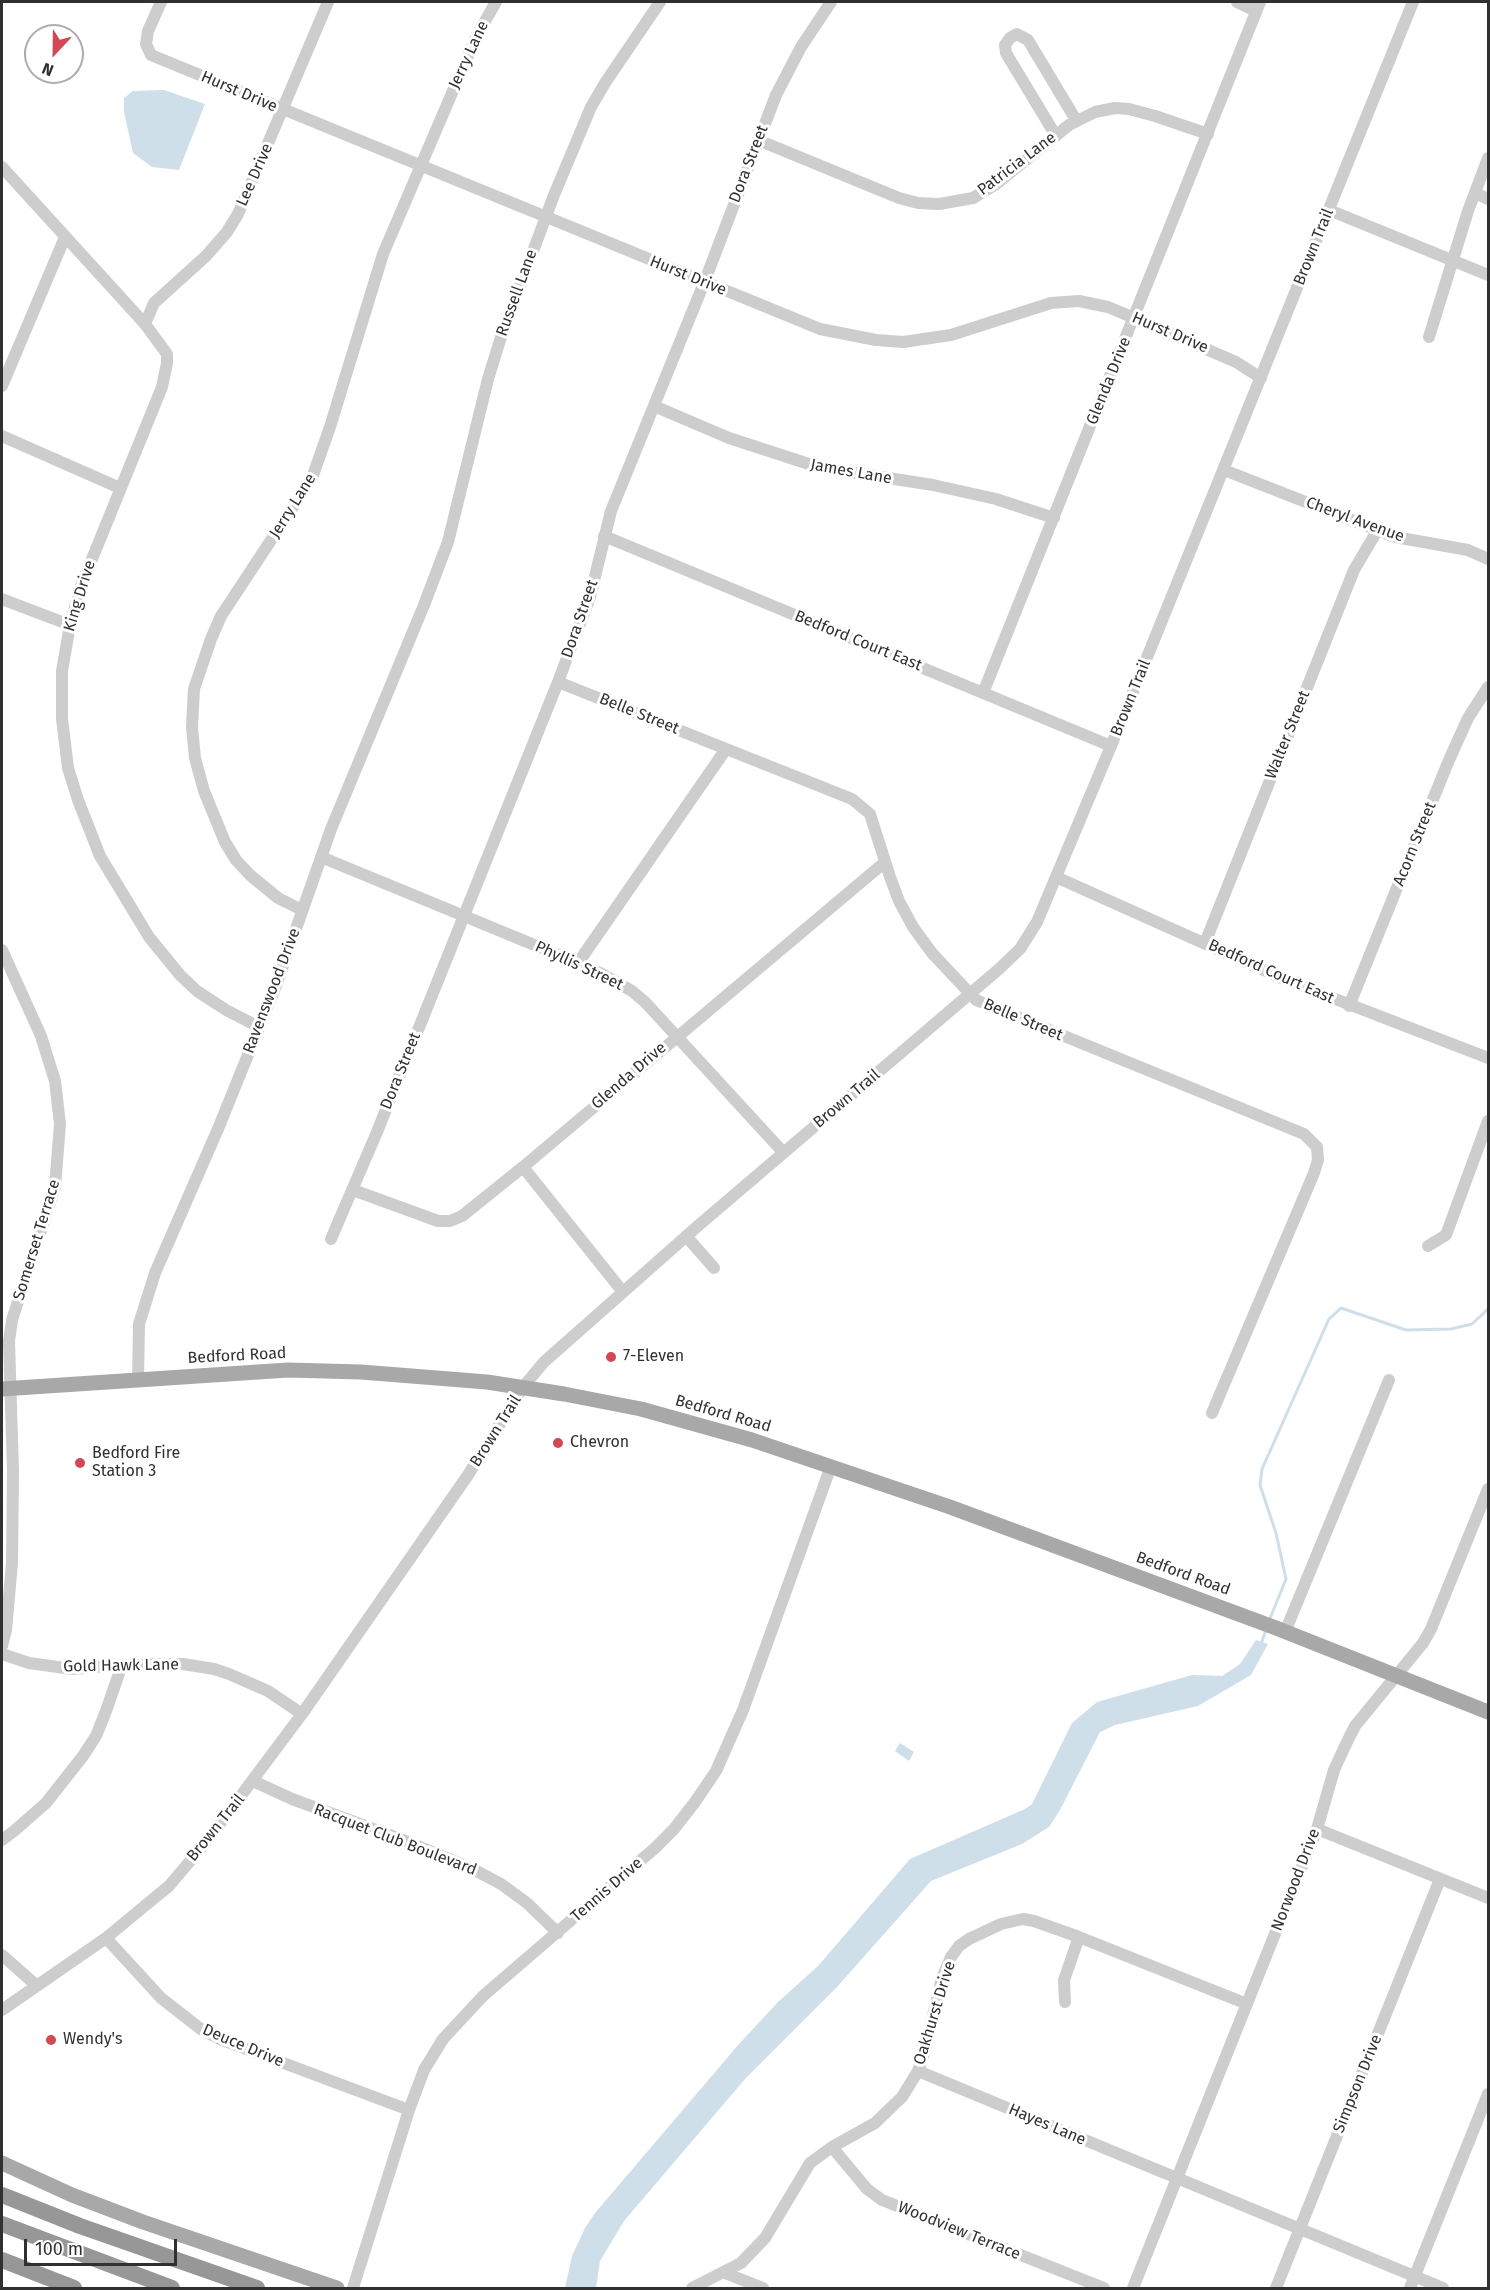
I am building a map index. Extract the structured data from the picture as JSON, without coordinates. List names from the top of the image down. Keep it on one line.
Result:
{"streets":{"main road":["Bedford Road"],"street":["Jerry Lane","Hurst Drive","Dora Street","Patricia Lane","Lee Drive","Brown Trail","Russell Lane","Glenda Drive","James Lane","Cheryl Avenue","King Drive","Bedford Court East","Belle Street","Walter Street","Acorn Street","Phyllis Street","Ravenswood Drive","Somerset Terrace","Gold Hawk Lane","Racquet Club Boulevard","Norwood Drive","Tennis Drive","Oakhurst Drive","Deuce Drive","Simpson Drive","Hayes Lane","Woodview Terrace"]},"crossings":[["Jerry Lane","Hurst Drive"],["Jerry Lane","Ravenswood Drive"],["Hurst Drive","Dora Street"],["Hurst Drive","Lee Drive"],["Hurst Drive","Brown Trail"],["Hurst Drive","Russell Lane"],["Hurst Drive","Glenda Drive"],["Dora Street","Patricia Lane"],["Dora Street","Glenda Drive"],["Dora Street","James Lane"],["Dora Street","Bedford Court East"],["Dora Street","Belle Street"],["Dora Street","Phyllis Street"],["Patricia Lane","Glenda Drive"],["Lee Drive","King Drive"],["Brown Trail","Cheryl Avenue"],["Brown Trail","Bedford Court East"],["Brown Trail","Belle Street"],["Brown Trail","Phyllis Street"],["Brown Trail","Bedford Road"],["Brown Trail","Gold Hawk Lane"],["Brown Trail","Racquet Club Boulevard"],["Brown Trail","Deuce Drive"],["Russell Lane","Ravenswood Drive"],["Glenda Drive","James Lane"],["Glenda Drive","Bedford Court East"],["Glenda Drive","Belle Street"],["Glenda Drive","Phyllis Street"],["Cheryl Avenue","Walter Street"],["King Drive","Ravenswood Drive"],["Bedford Court East","Walter Street"],["Bedford Court East","Acorn Street"],["Phyllis Street","Ravenswood Drive"],["Ravenswood Drive","Bedford Road"],["Somerset Terrace","Bedford Road"],["Bedford Road","Norwood Drive"],["Bedford Road","Tennis Drive"],["Racquet Club Boulevard","Tennis Drive"],["Norwood Drive","Oakhurst Drive"],["Norwood Drive","Hayes Lane"],["Tennis Drive","Deuce Drive"],["Oakhurst Drive","Hayes Lane"],["Oakhurst Drive","Woodview Terrace"],["Simpson Drive","Hayes Lane"]],"places":["7-Eleven","Chevron","Bedford Fire Station 3","Wendy's"],"scale_bar":"100 m","north":"bottom"}
